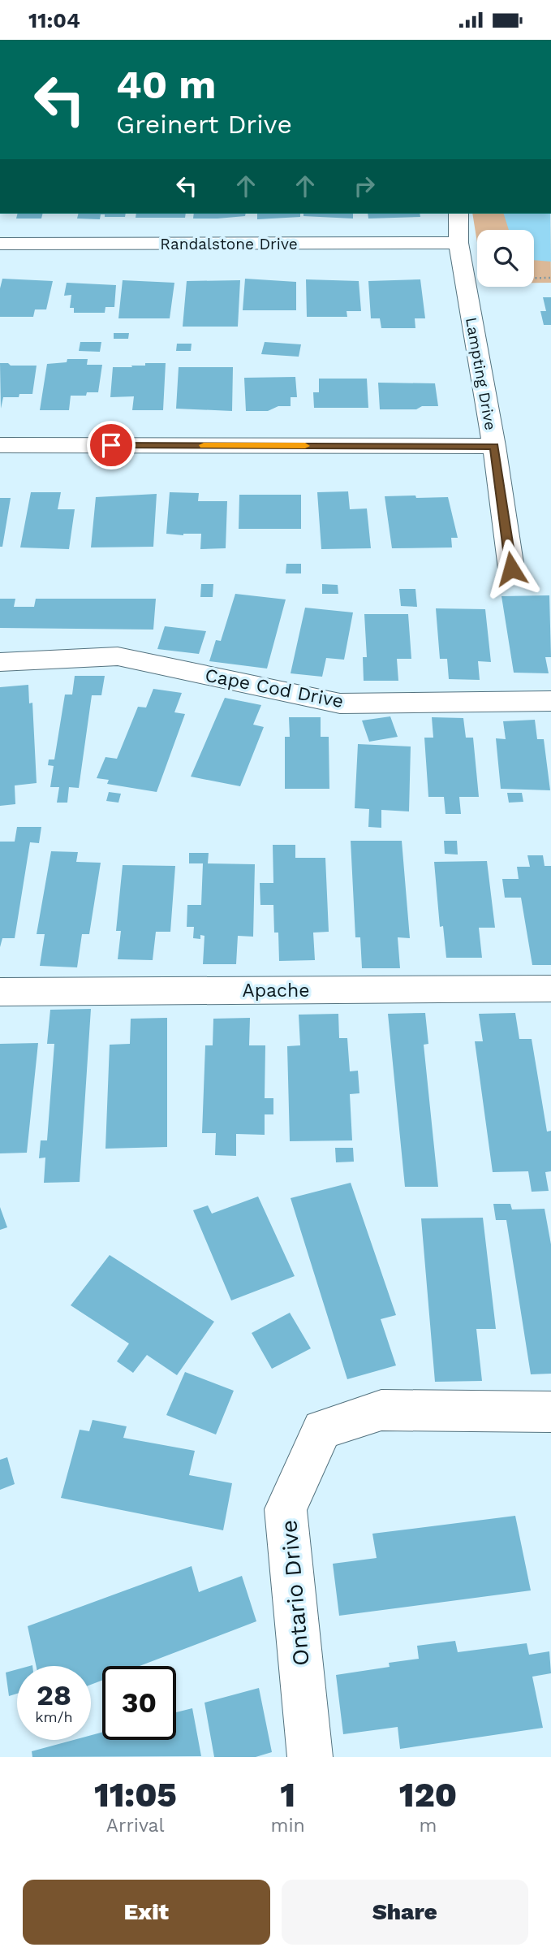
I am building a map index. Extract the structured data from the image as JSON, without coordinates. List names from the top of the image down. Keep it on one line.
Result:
{"streets":{"street":["Randalstone Drive","Lampting Drive","Cape Cod Drive","Apache","Ontario Drive"]},"crossings":[["Randalstone Drive","Lampting Drive"]],"page":{"status":"11:04","turn":["40 m","Greinert Drive"],"speed":"28 km/h","limit":"30","eta":["11:05","Arrival","1","min","120","m"],"buttons":["Exit","Share"]}}
